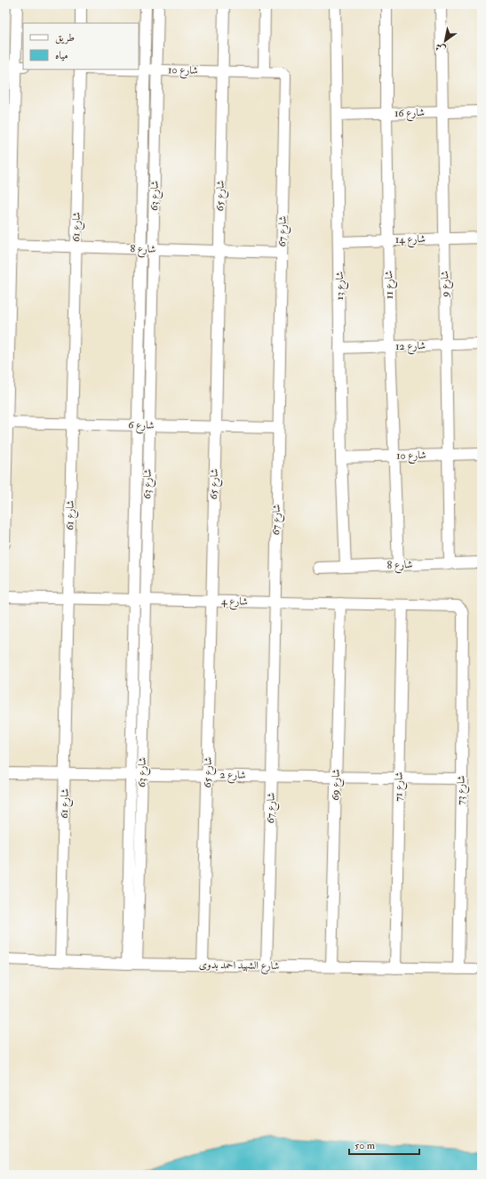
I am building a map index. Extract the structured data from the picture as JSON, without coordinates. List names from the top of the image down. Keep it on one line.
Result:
{"streets":{"street":["شارع 10","شارع 16","شارع 63","شارع 65","شارع 61","شارع 67","شارع 14","شارع 8","شارع 9","شارع 11","شارع 13","شارع 12","شارع 6","شارع 4","شارع 2","شارع 69","شارع 71","شارع 73","شارع الشهيد احمد بدوى"]},"crossings":[["شارع 10","شارع 63"],["شارع 10","شارع 65"],["شارع 10","شارع 67"],["شارع 10","شارع 9"],["شارع 10","شارع 11"],["شارع 10","شارع 13"],["شارع 16","شارع 9"],["شارع 16","شارع 11"],["شارع 16","شارع 13"],["شارع 63","شارع 8"],["شارع 63","شارع 6"],["شارع 63","شارع 4"],["شارع 63","شارع 2"],["شارع 63","شارع الشهيد احمد بدوى"],["شارع 65","شارع 8"],["شارع 65","شارع 6"],["شارع 65","شارع 4"],["شارع 65","شارع 2"],["شارع 65","شارع الشهيد احمد بدوى"],["شارع 61","شارع 8"],["شارع 61","شارع 6"],["شارع 61","شارع 4"],["شارع 61","شارع 2"],["شارع 61","شارع الشهيد احمد بدوى"],["شارع 67","شارع 8"],["شارع 67","شارع 6"],["شارع 67","شارع 4"],["شارع 67","شارع 2"],["شارع 67","شارع الشهيد احمد بدوى"],["شارع 14","شارع 9"],["شارع 14","شارع 11"],["شارع 14","شارع 13"],["شارع 8","شارع 9"],["شارع 8","شارع 11"],["شارع 8","شارع 13"],["شارع 9","شارع 12"],["شارع 11","شارع 12"],["شارع 13","شارع 12"],["شارع 4","شارع 69"],["شارع 4","شارع 71"],["شارع 4","شارع 73"],["شارع 2","شارع 69"],["شارع 2","شارع 71"],["شارع 2","شارع 73"],["شارع 69","شارع الشهيد احمد بدوى"],["شارع 71","شارع الشهيد احمد بدوى"],["شارع 73","شارع الشهيد احمد بدوى"]],"legend":["طريق","مياه"],"scale_bar":"50 m","north":"bottom left"}
